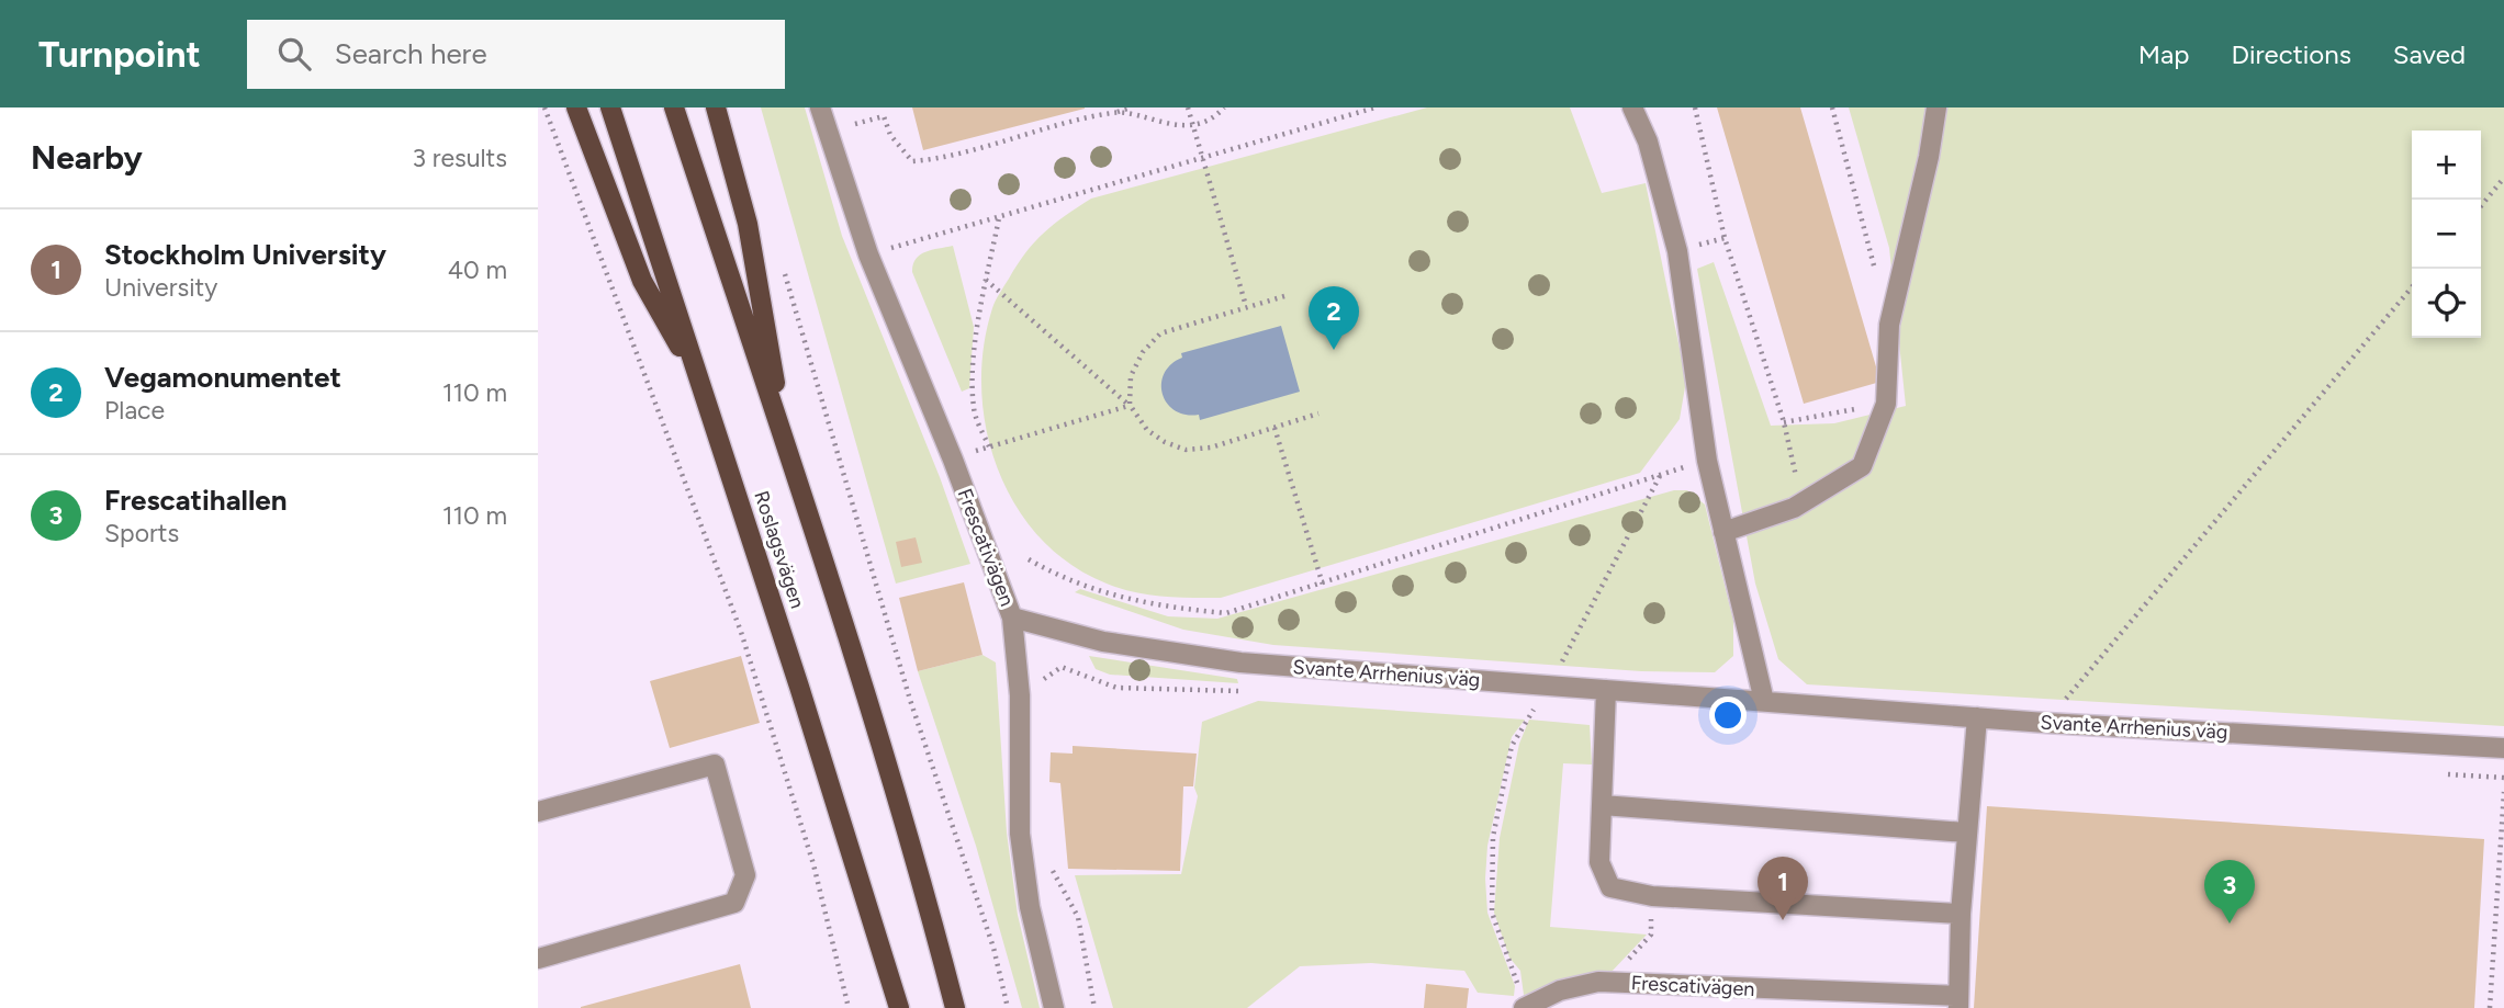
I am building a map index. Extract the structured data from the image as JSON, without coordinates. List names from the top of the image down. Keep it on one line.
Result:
{"streets":{"main road":["Roslagsvägen"],"street":["Frescativägen","Svante Arrhenius väg"]},"crossings":[["Frescativägen","Svante Arrhenius väg"]],"page":{"header":"Turnpoint","search":"Search here","nav":["Map","Directions","Saved"],"heading":["Nearby","3 results"],"map_buttons":["+","−"],"list":[{"mark":"1","name":"Stockholm University","note":"University","value":"40 m"},{"mark":"2","name":"Vegamonumentet","note":"Place","value":"110 m"},{"mark":"3","name":"Frescatihallen","note":"Sports","value":"110 m"}],"pins":["2","1","3"]}}
